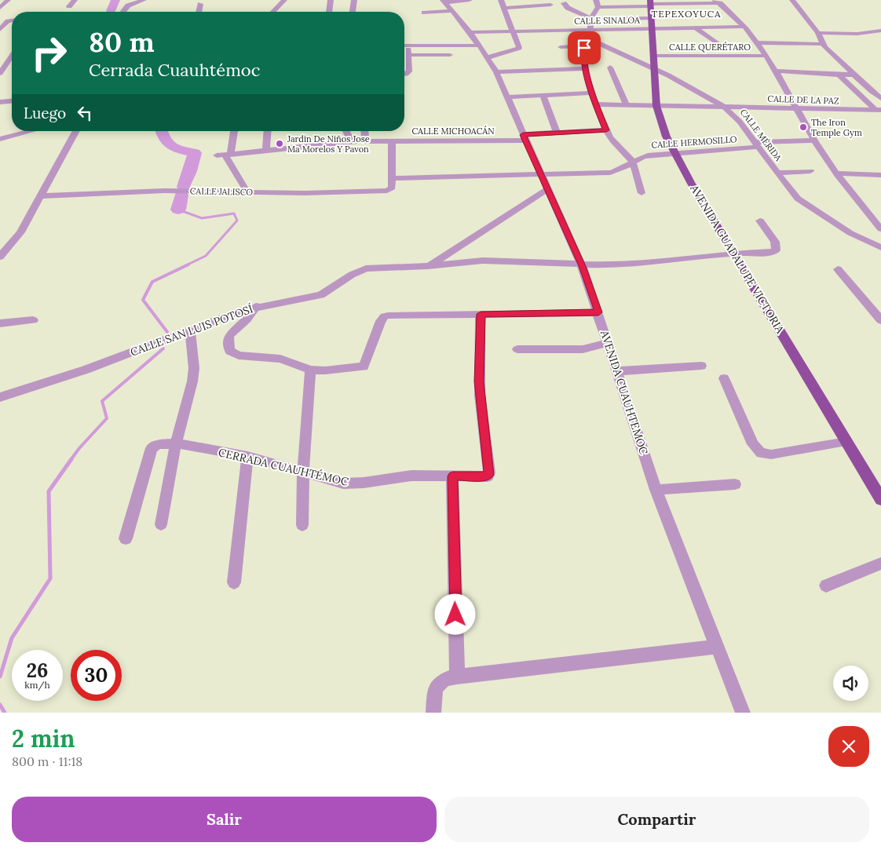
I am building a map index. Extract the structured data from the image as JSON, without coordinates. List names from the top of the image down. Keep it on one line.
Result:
{"streets":{"main road":["AVENIDA GUADALUPE VICTORIA"],"street":["CALLE SINALOA","CALLE QUERÉTARO","CALLE DE LA PAZ","CALLE MICHOACÁN","CALLE MÉRIDA","CALLE HERMOSILLO","CALLE JALISCO","CALLE SAN LUIS POTOSÍ","AVENIDA CUAUHTEMOC","CERRADA CUAUHTÉMOC"]},"crossings":[["CALLE SINALOA","AVENIDA GUADALUPE VICTORIA"],["CALLE SINALOA","AVENIDA CUAUHTEMOC"],["CALLE QUERÉTARO","AVENIDA GUADALUPE VICTORIA"],["CALLE DE LA PAZ","CALLE MÉRIDA"],["CALLE DE LA PAZ","AVENIDA GUADALUPE VICTORIA"],["CALLE MICHOACÁN","AVENIDA CUAUHTEMOC"],["CALLE MÉRIDA","CALLE HERMOSILLO"],["CALLE MÉRIDA","AVENIDA GUADALUPE VICTORIA"],["CALLE HERMOSILLO","AVENIDA GUADALUPE VICTORIA"],["CALLE HERMOSILLO","AVENIDA CUAUHTEMOC"],["AVENIDA GUADALUPE VICTORIA","CALLE SAN LUIS POTOSÍ"],["CALLE SAN LUIS POTOSÍ","AVENIDA CUAUHTEMOC"]],"districts":["TEPEXOYUCA"],"places":["The Iron Temple Gym","Jardin De Niños Jose Ma Morelos Y Pavon"],"page":{"turn":["80 m","Cerrada Cuauhtémoc"],"then":"Luego","speed":"26 km/h","limit":"30","heading":["2 min","800 m · 11:18"],"buttons":["Salir","Compartir"]}}
